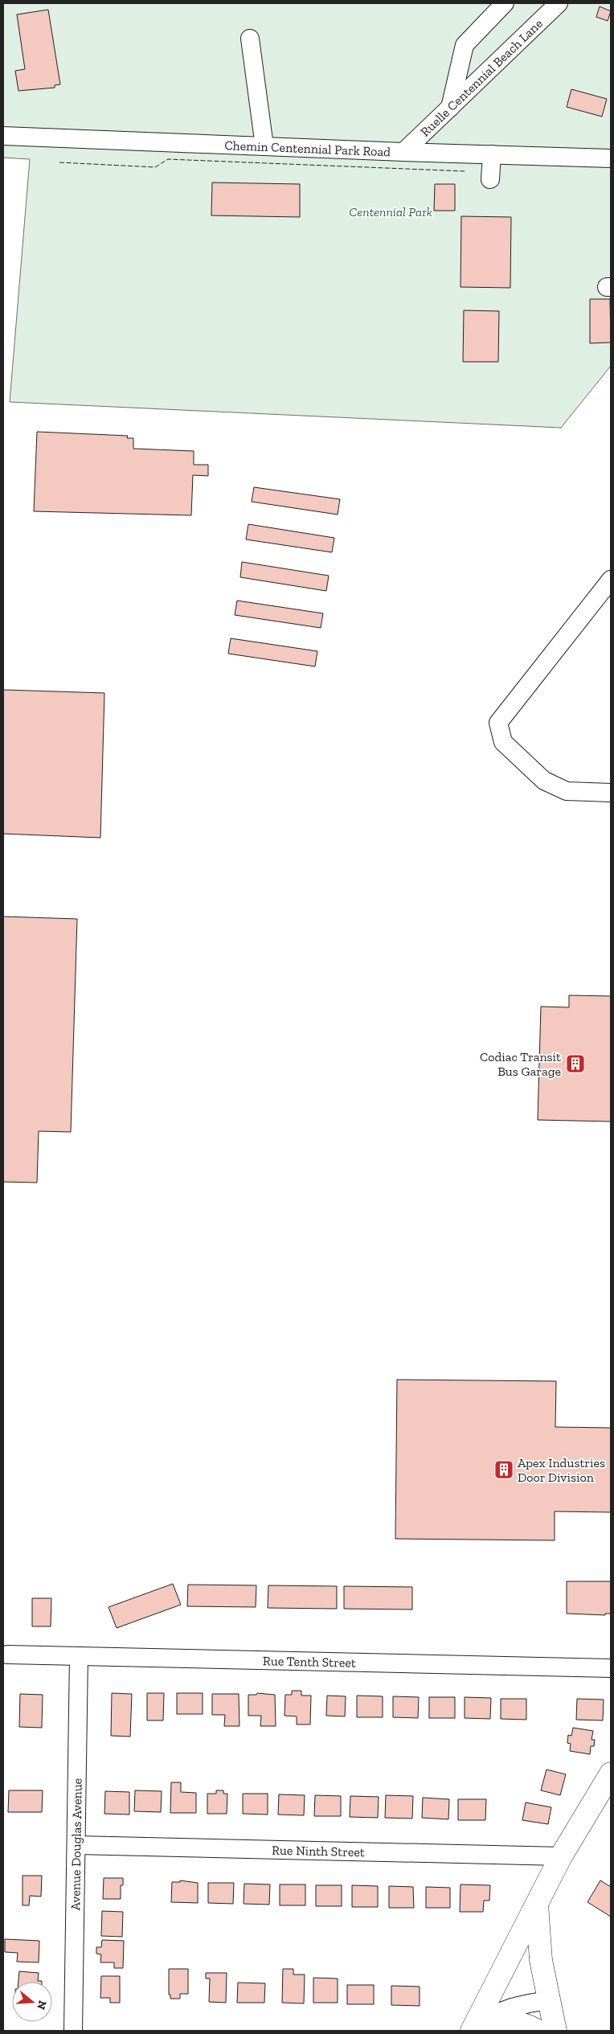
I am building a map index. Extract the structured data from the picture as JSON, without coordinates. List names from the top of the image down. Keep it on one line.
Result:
{"streets":{"street":["Ruelle Centennial Beach Lane","Chemin Centennial Park Road","Rue Tenth Street","Avenue Douglas Avenue","Rue Ninth Street"]},"crossings":[["Ruelle Centennial Beach Lane","Chemin Centennial Park Road"],["Rue Tenth Street","Avenue Douglas Avenue"],["Avenue Douglas Avenue","Rue Ninth Street"]],"parks":["Centennial Park"],"places":{"building":["Codiac Transit Bus Garage","Apex Industries Door Division"]},"north":"right"}
